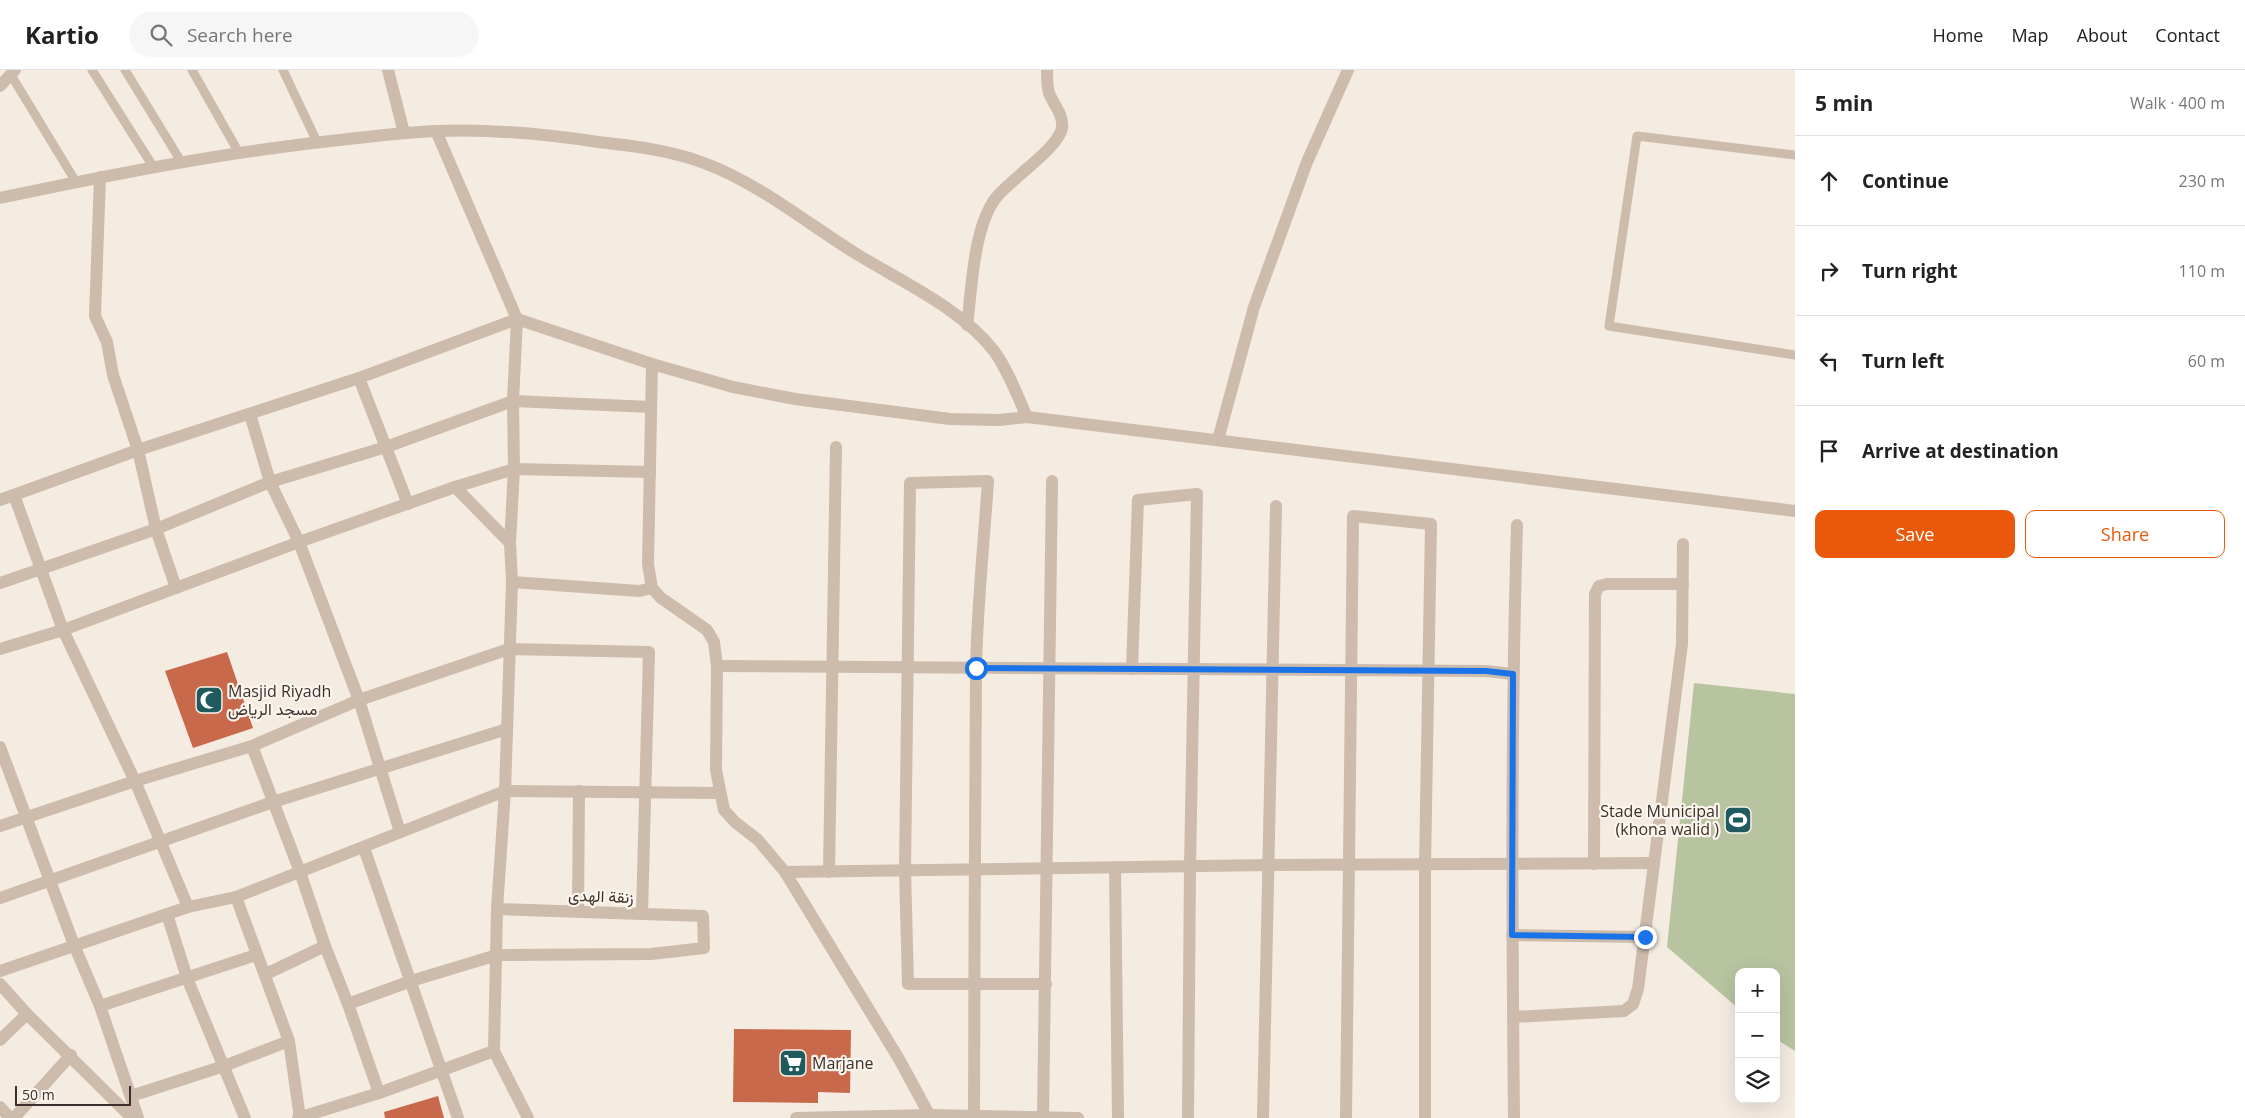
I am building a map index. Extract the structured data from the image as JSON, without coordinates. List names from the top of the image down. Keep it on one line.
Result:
{"streets":{"street":["زنقة الهدى"]},"places":{"mosque":["Masjid Riyadh مسجد الرياض"],"sports":["Stade Municipal (khona walid )"],"supermarket":["Marjane"]},"scale_bar":"50 m","page":{"header":"Kartio","search":"Search here","nav":["Home","Map","About","Contact"],"heading":["5 min","Walk · 400 m"],"list":[["Continue","230 m"],["Turn right","110 m"],["Turn left","60 m"],"Arrive at destination"],"buttons":["Save","Share"],"map_buttons":["+","−"],"scale":"50 m"}}
